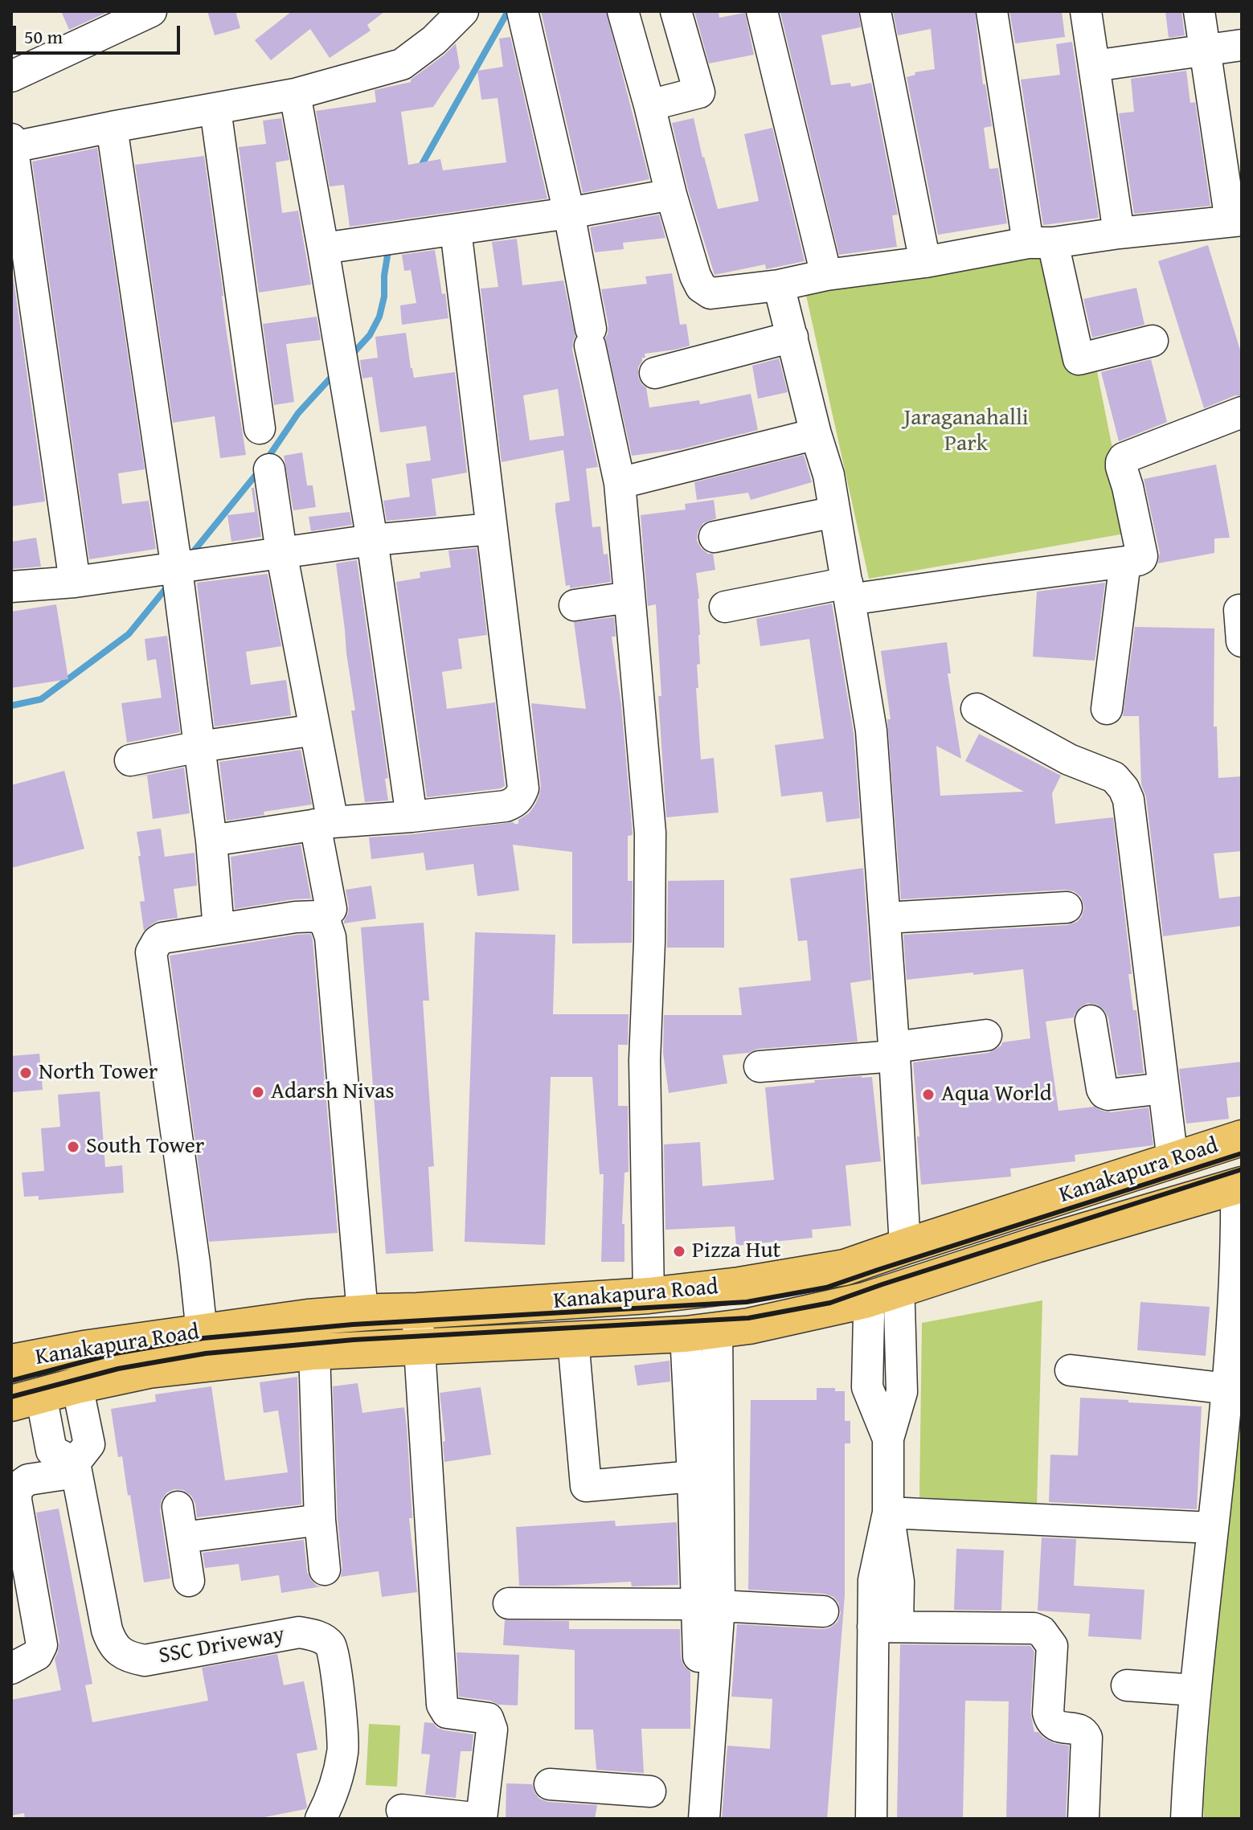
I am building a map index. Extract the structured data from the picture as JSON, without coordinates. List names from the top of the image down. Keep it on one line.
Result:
{"streets":{"highway":["Kanakapura Road"],"street":["SSC Driveway"]},"parks":["Jaraganahalli Park"],"places":["North Tower","Adarsh Nivas","Aqua World","South Tower","Pizza Hut"],"scale_bar":"50 m"}
